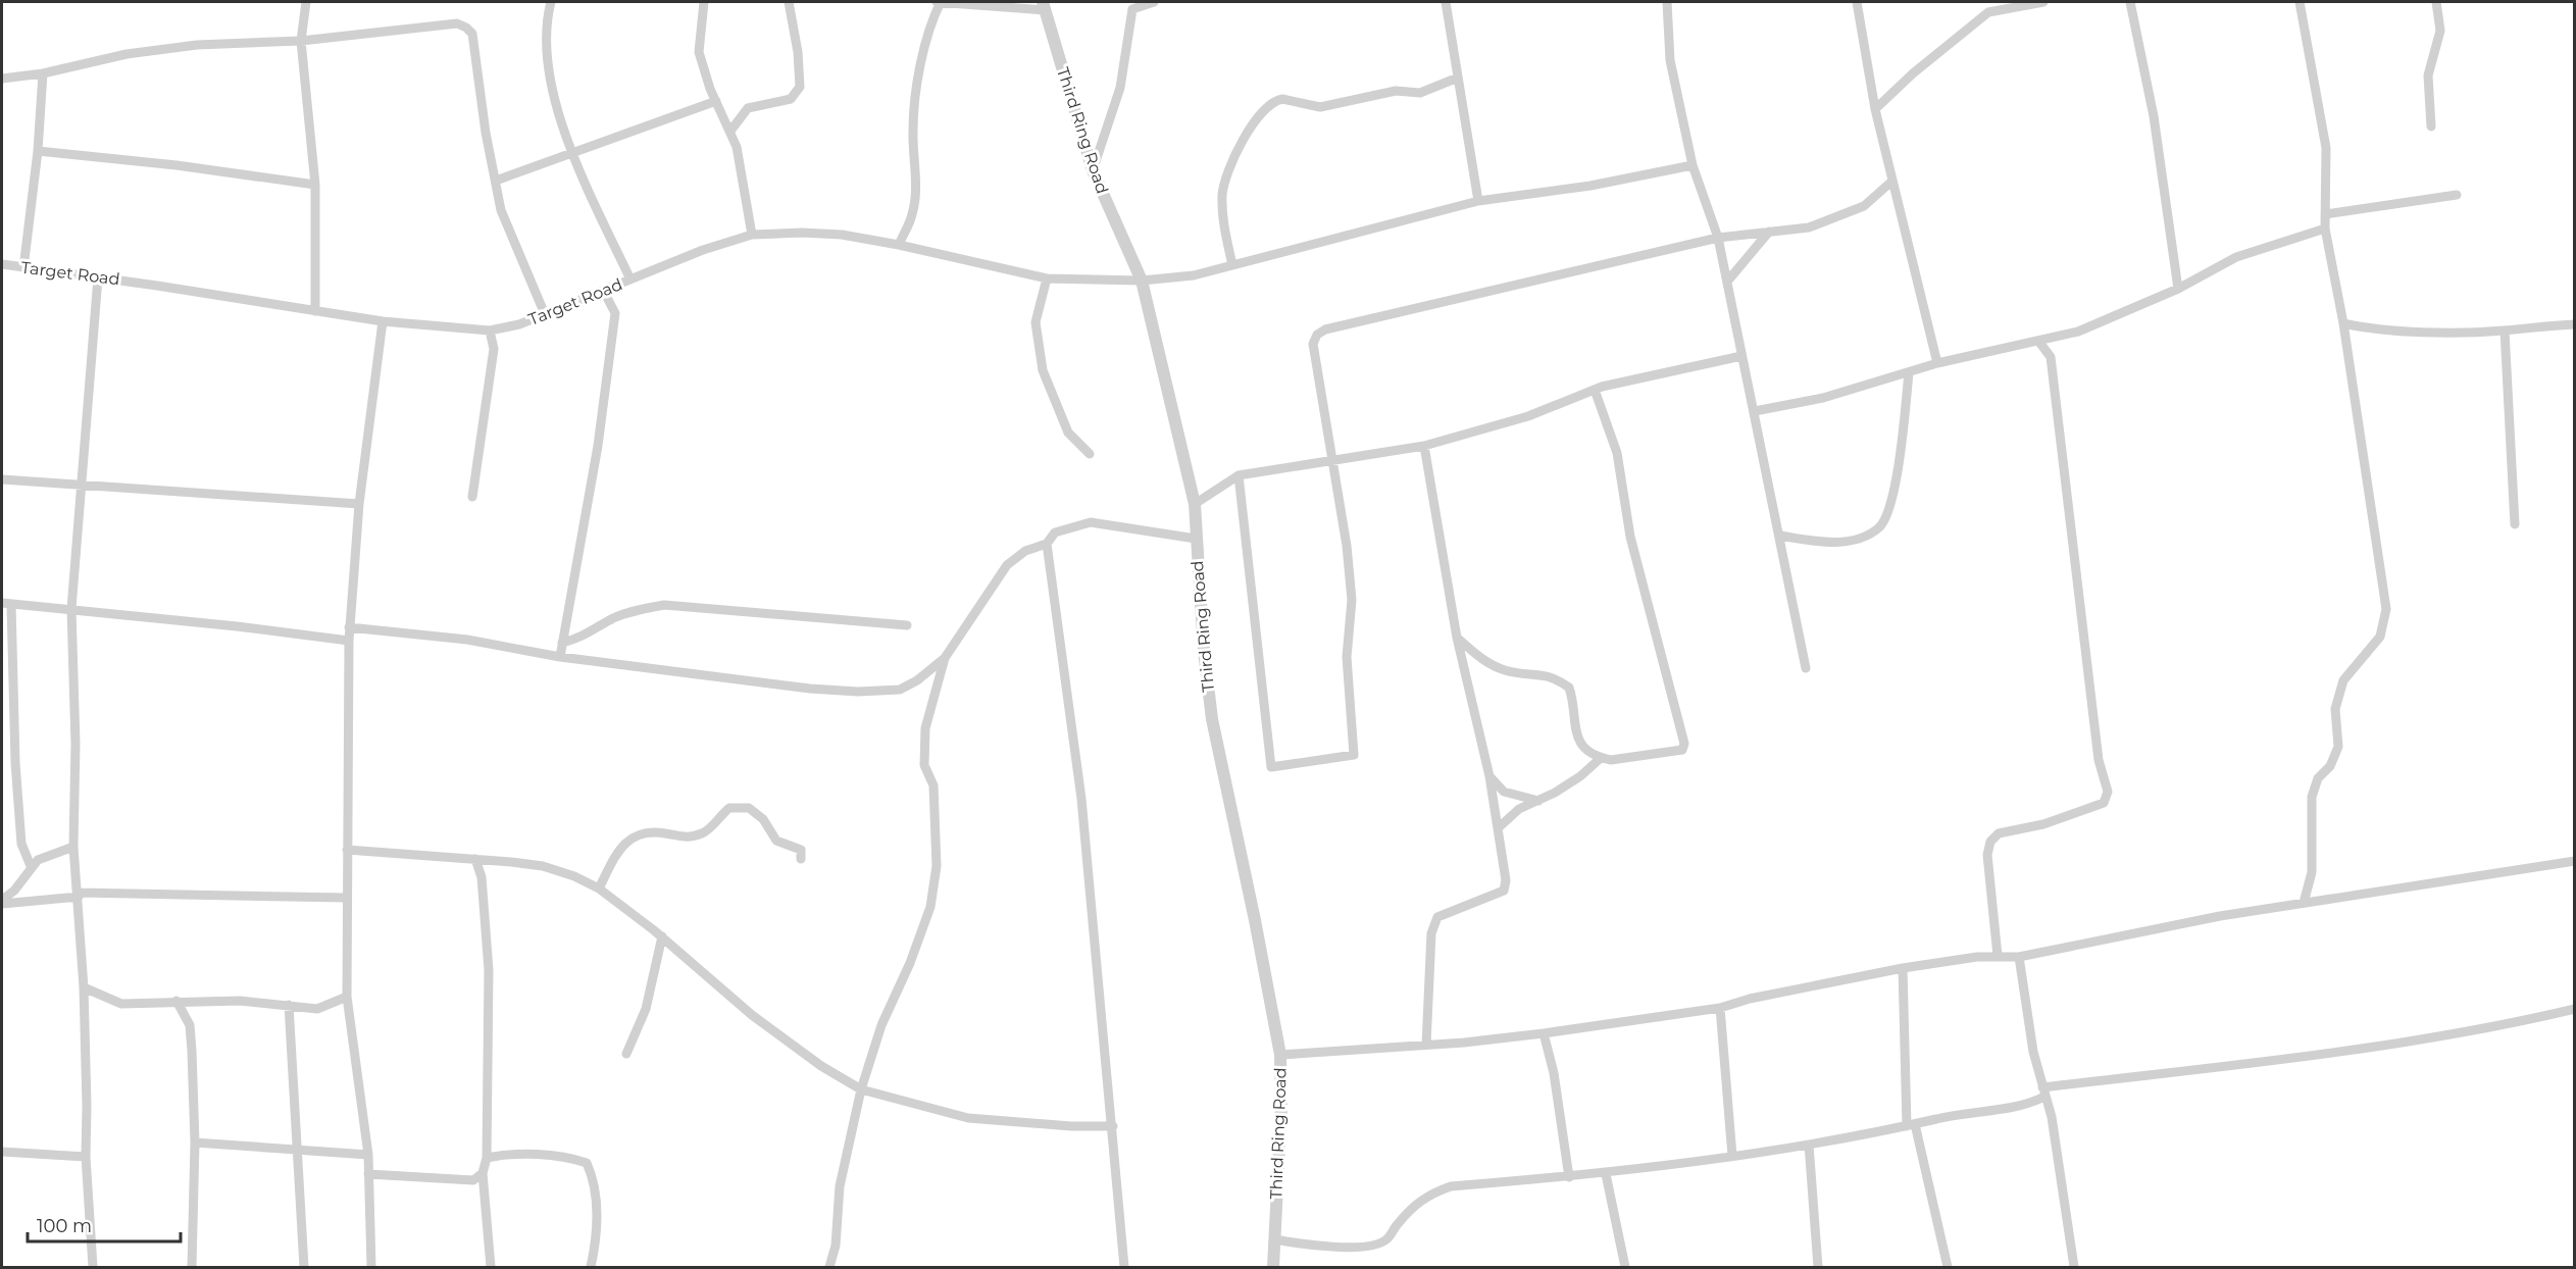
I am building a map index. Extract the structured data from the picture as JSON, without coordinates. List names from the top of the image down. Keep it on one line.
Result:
{"streets":{"street":["Third Ring Road","Target Road"]},"crossings":[["Third Ring Road","Target Road"]],"scale_bar":"100 m"}
